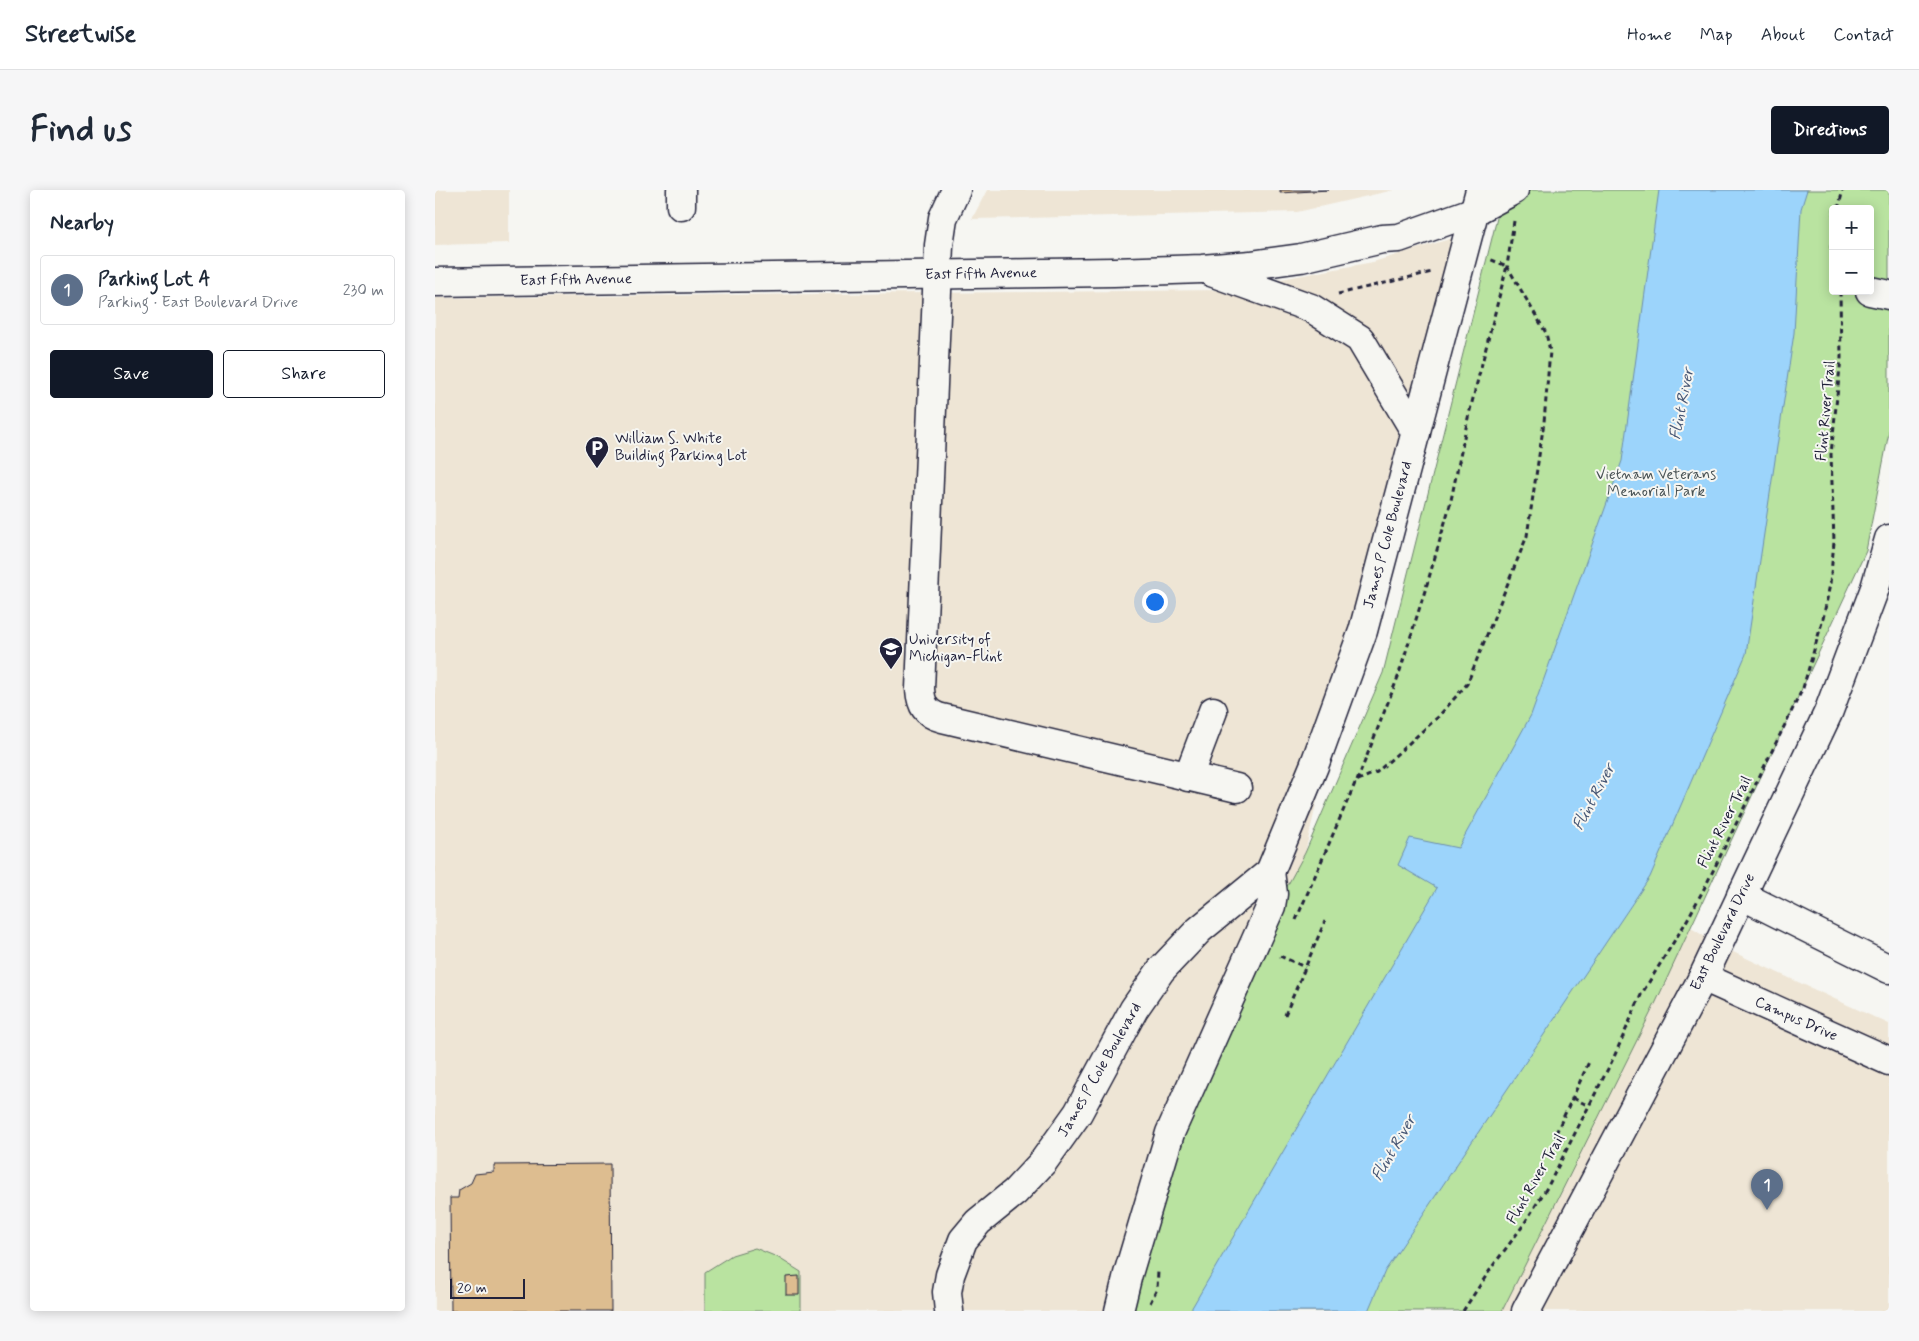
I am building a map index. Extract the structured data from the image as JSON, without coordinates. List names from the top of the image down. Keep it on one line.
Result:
{"streets":{"street":["East Fifth Avenue","James P Cole Boulevard","East Boulevard Drive","Campus Drive"],"path":["Flint River Trail"]},"crossings":[["East Fifth Avenue","James P Cole Boulevard"],["East Boulevard Drive","Campus Drive"]],"water":["Flint River"],"parks":["Vietnam Veterans Memorial Park"],"places":{"parking":["William S. White Building Parking Lot"],"school or university":["University of Michigan-Flint"]},"scale_bar":"20 m","page":{"header":"Streetwise","nav":["Home","Map","About","Contact"],"buttons":["Directions",["Save","Share"]],"title":"Find us","heading":"Nearby","map_buttons":["+","−"],"list":[{"mark":"1","name":"Parking Lot A","note":"Parking · East Boulevard Drive","value":"230 m"}],"pins":"1","scale":"20 m"}}
